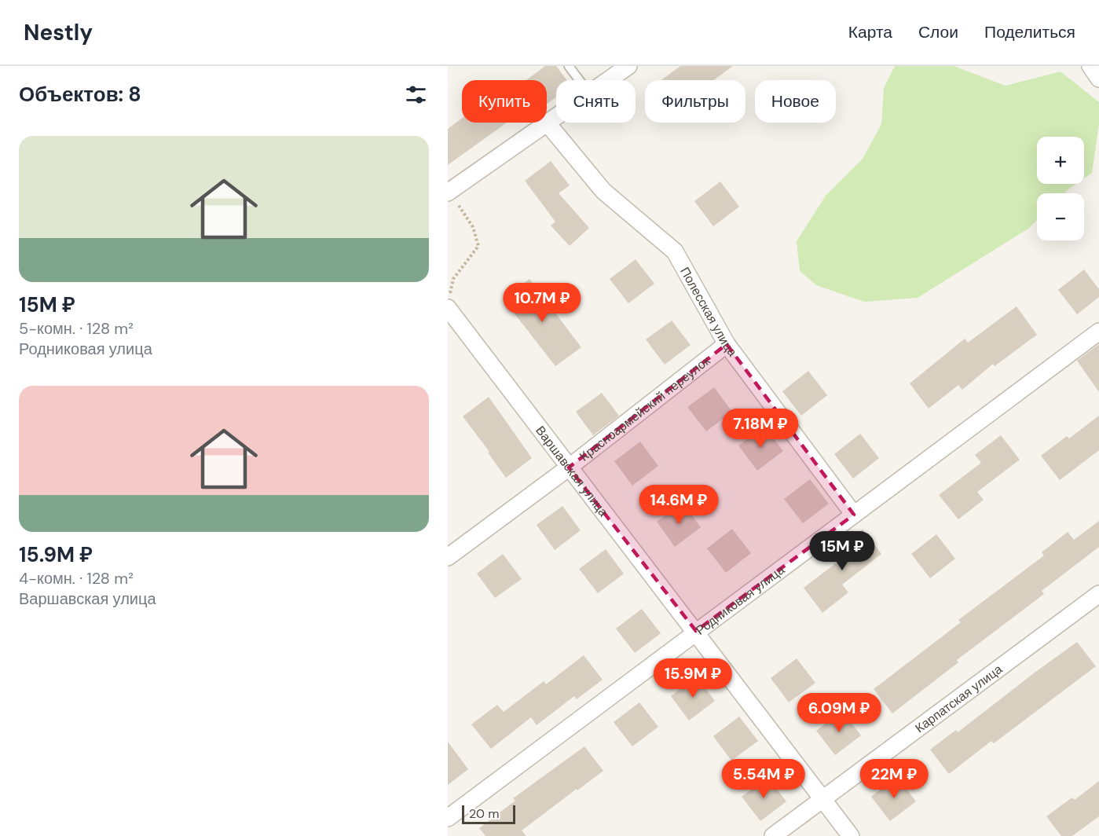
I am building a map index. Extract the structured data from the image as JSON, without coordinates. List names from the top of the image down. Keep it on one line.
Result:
{"streets":{"street":["Полесская улица","Красноармейский переулок","Варшавская улица","Родниковая улица","Карпатская улица"]},"crossings":[["Полесская улица","Красноармейский переулок"],["Полесская улица","Родниковая улица"],["Красноармейский переулок","Варшавская улица"],["Варшавская улица","Родниковая улица"],["Варшавская улица","Карпатская улица"]],"scale_bar":"20 m","page":{"header":"Nestly","nav":["Карта","Слои","Поделиться"],"heading":"Объектов: 8","chip":["Купить","Снять","Фильтры","Новое"],"list":[{"name":"15M ₽","note":"5-комн. · 128 m² · Родниковая улица"},{"name":"15.9M ₽","note":"4-комн. · 128 m² · Варшавская улица"}],"map_buttons":["+","−"],"price":["10.7M ₽","7.18M ₽","14.6M ₽","15M ₽","15.9M ₽","6.09M ₽","5.54M ₽","22M ₽"],"scale":"20 m"}}
